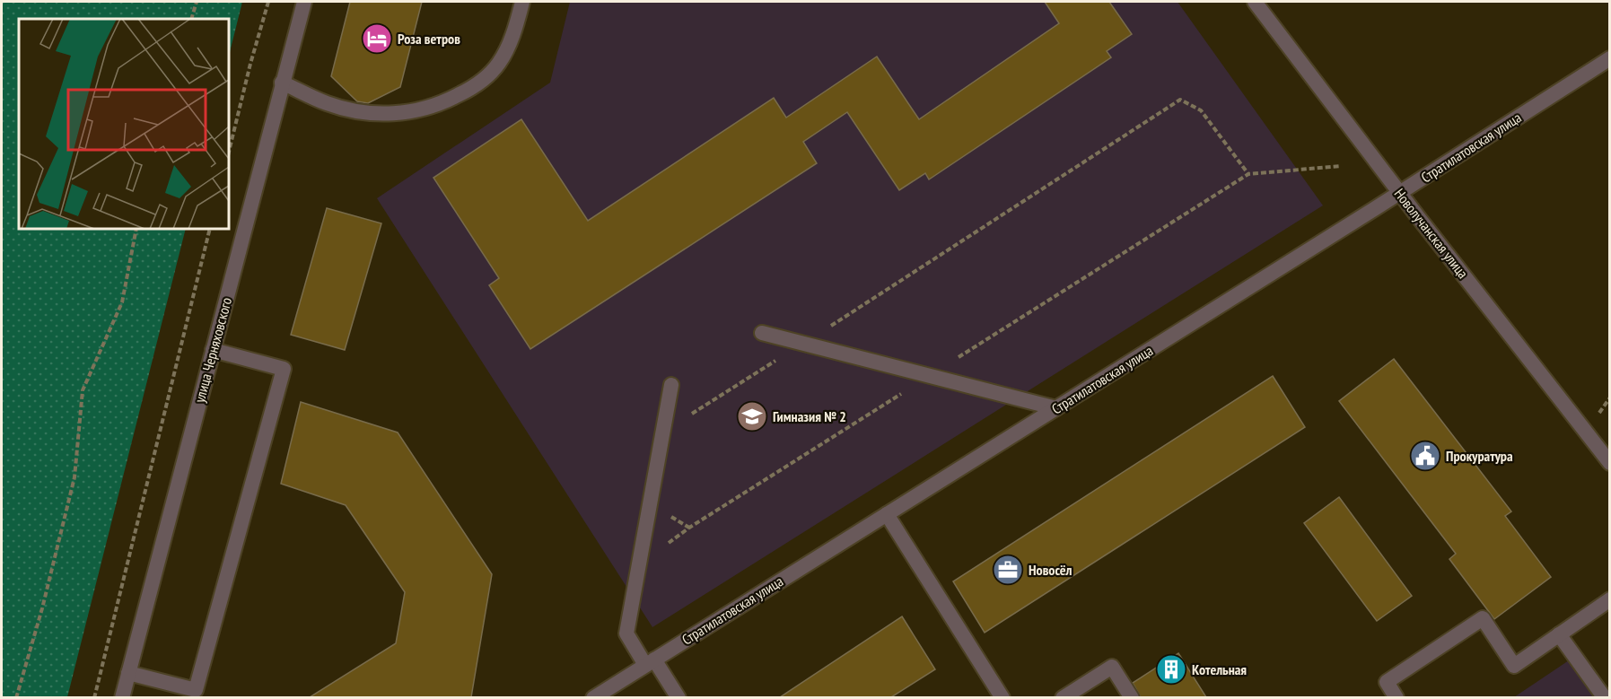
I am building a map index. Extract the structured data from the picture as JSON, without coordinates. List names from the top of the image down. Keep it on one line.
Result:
{"streets":{"street":["Стратилатовская улица","Новолучанская улица","улица Черняховского"]},"crossings":[["Стратилатовская улица","Новолучанская улица"]],"places":{"hotel":["Роза ветров"],"school or university":["Гимназия № 2"],"public building":["Прокуратура"],"office":["Новосёл"],"building":["Котельная"]}}
